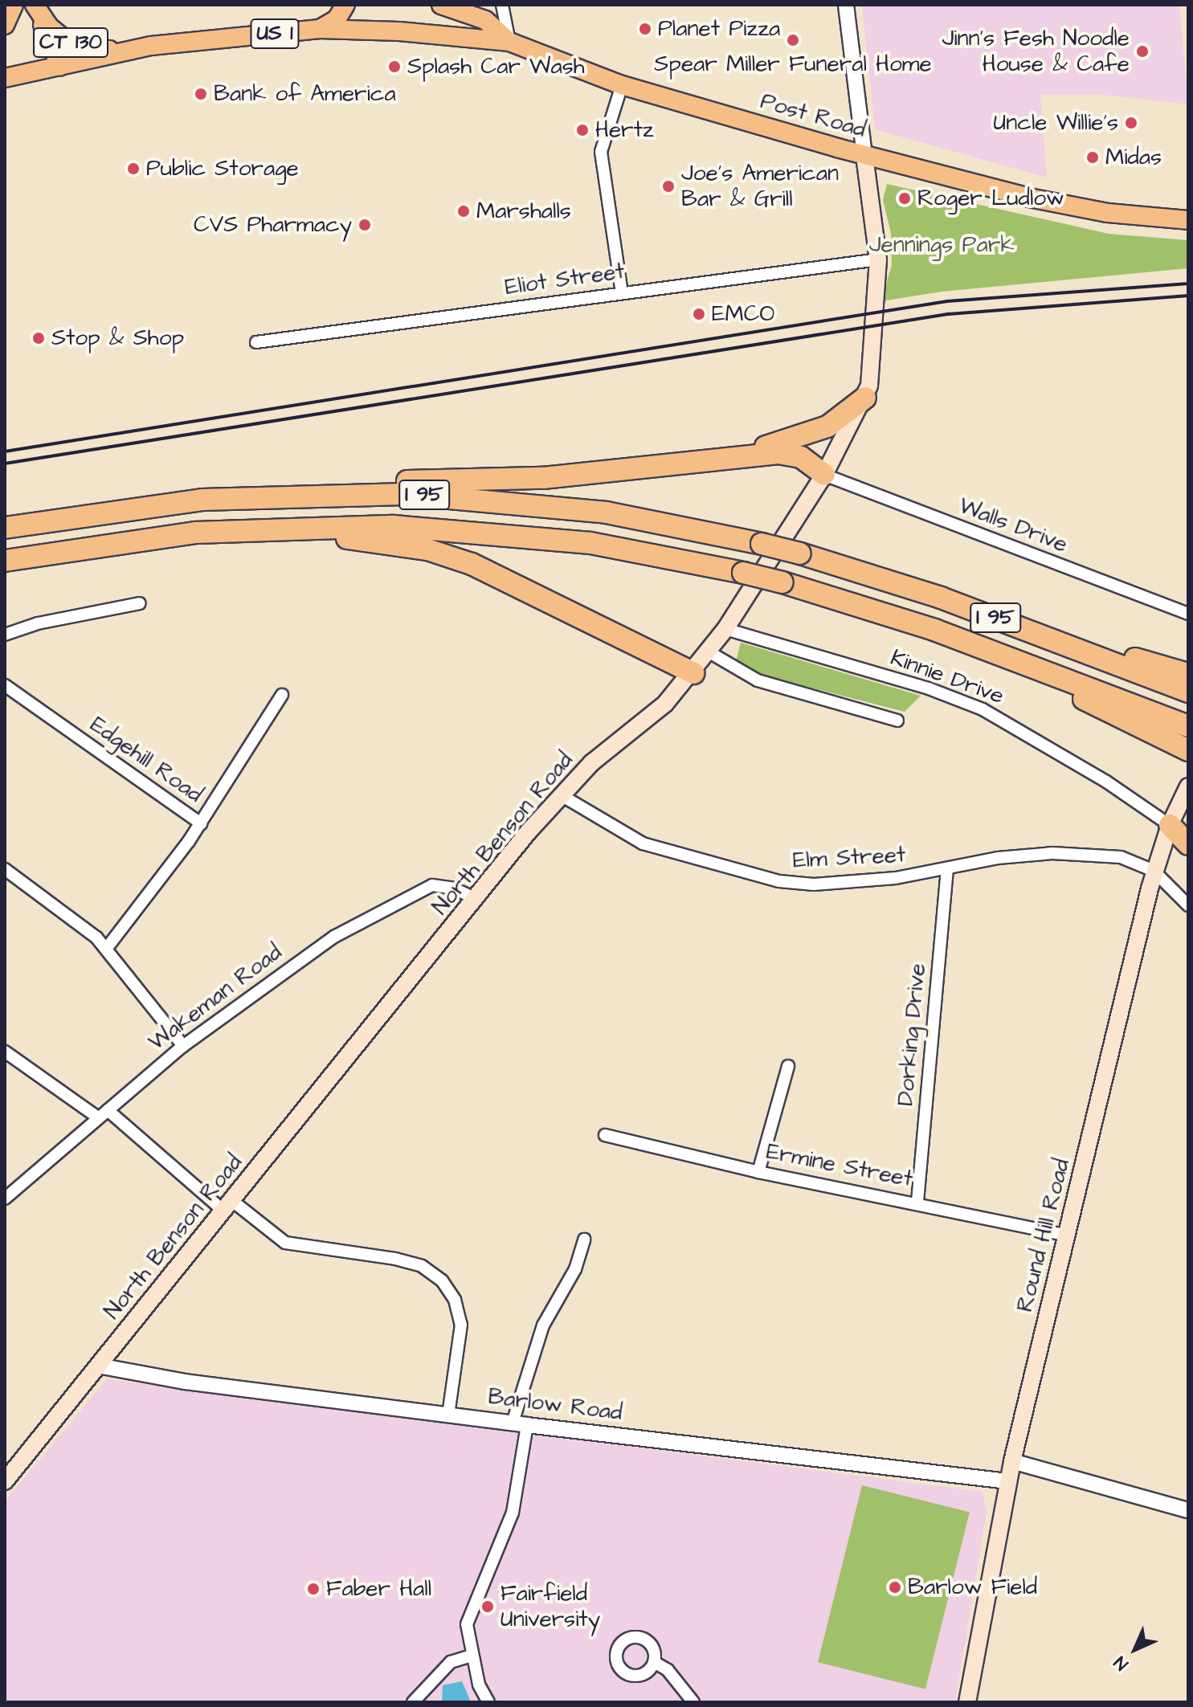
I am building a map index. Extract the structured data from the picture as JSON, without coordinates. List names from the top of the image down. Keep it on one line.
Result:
{"streets":{"highway":["I 95"],"main road":["US 1","CT 130","Post Road","North Benson Road","Round Hill Road"],"street":["Eliot Street","Walls Drive","Kinnie Drive","Edgehill Road","Elm Street","Wakeman Road","Dorking Drive","Ermine Street","Barlow Road"]},"crossings":[["US 1","CT 130"],["US 1","Post Road"],["Post Road","North Benson Road"],["Eliot Street","North Benson Road"],["Walls Drive","North Benson Road"],["Kinnie Drive","North Benson Road"],["Kinnie Drive","Round Hill Road"],["North Benson Road","Elm Street"],["North Benson Road","Wakeman Road"],["North Benson Road","Barlow Road"],["Elm Street","Dorking Drive"],["Elm Street","Round Hill Road"],["Dorking Drive","Ermine Street"],["Ermine Street","Round Hill Road"],["Round Hill Road","Barlow Road"]],"parks":["Jennings Park"],"places":["Planet Pizza","Spear Miller Funeral Home","Jinn's Fesh Noodle House & Cafe","Splash Car Wash","Bank of America","Uncle Willie's","Hertz","Midas","Public Storage","Joe's American Bar & Grill","Roger Ludlow","Marshalls","CVS Pharmacy","EMCO","Stop & Shop","Barlow Field","Faber Hall","Fairfield University"],"north":"bottom left"}
